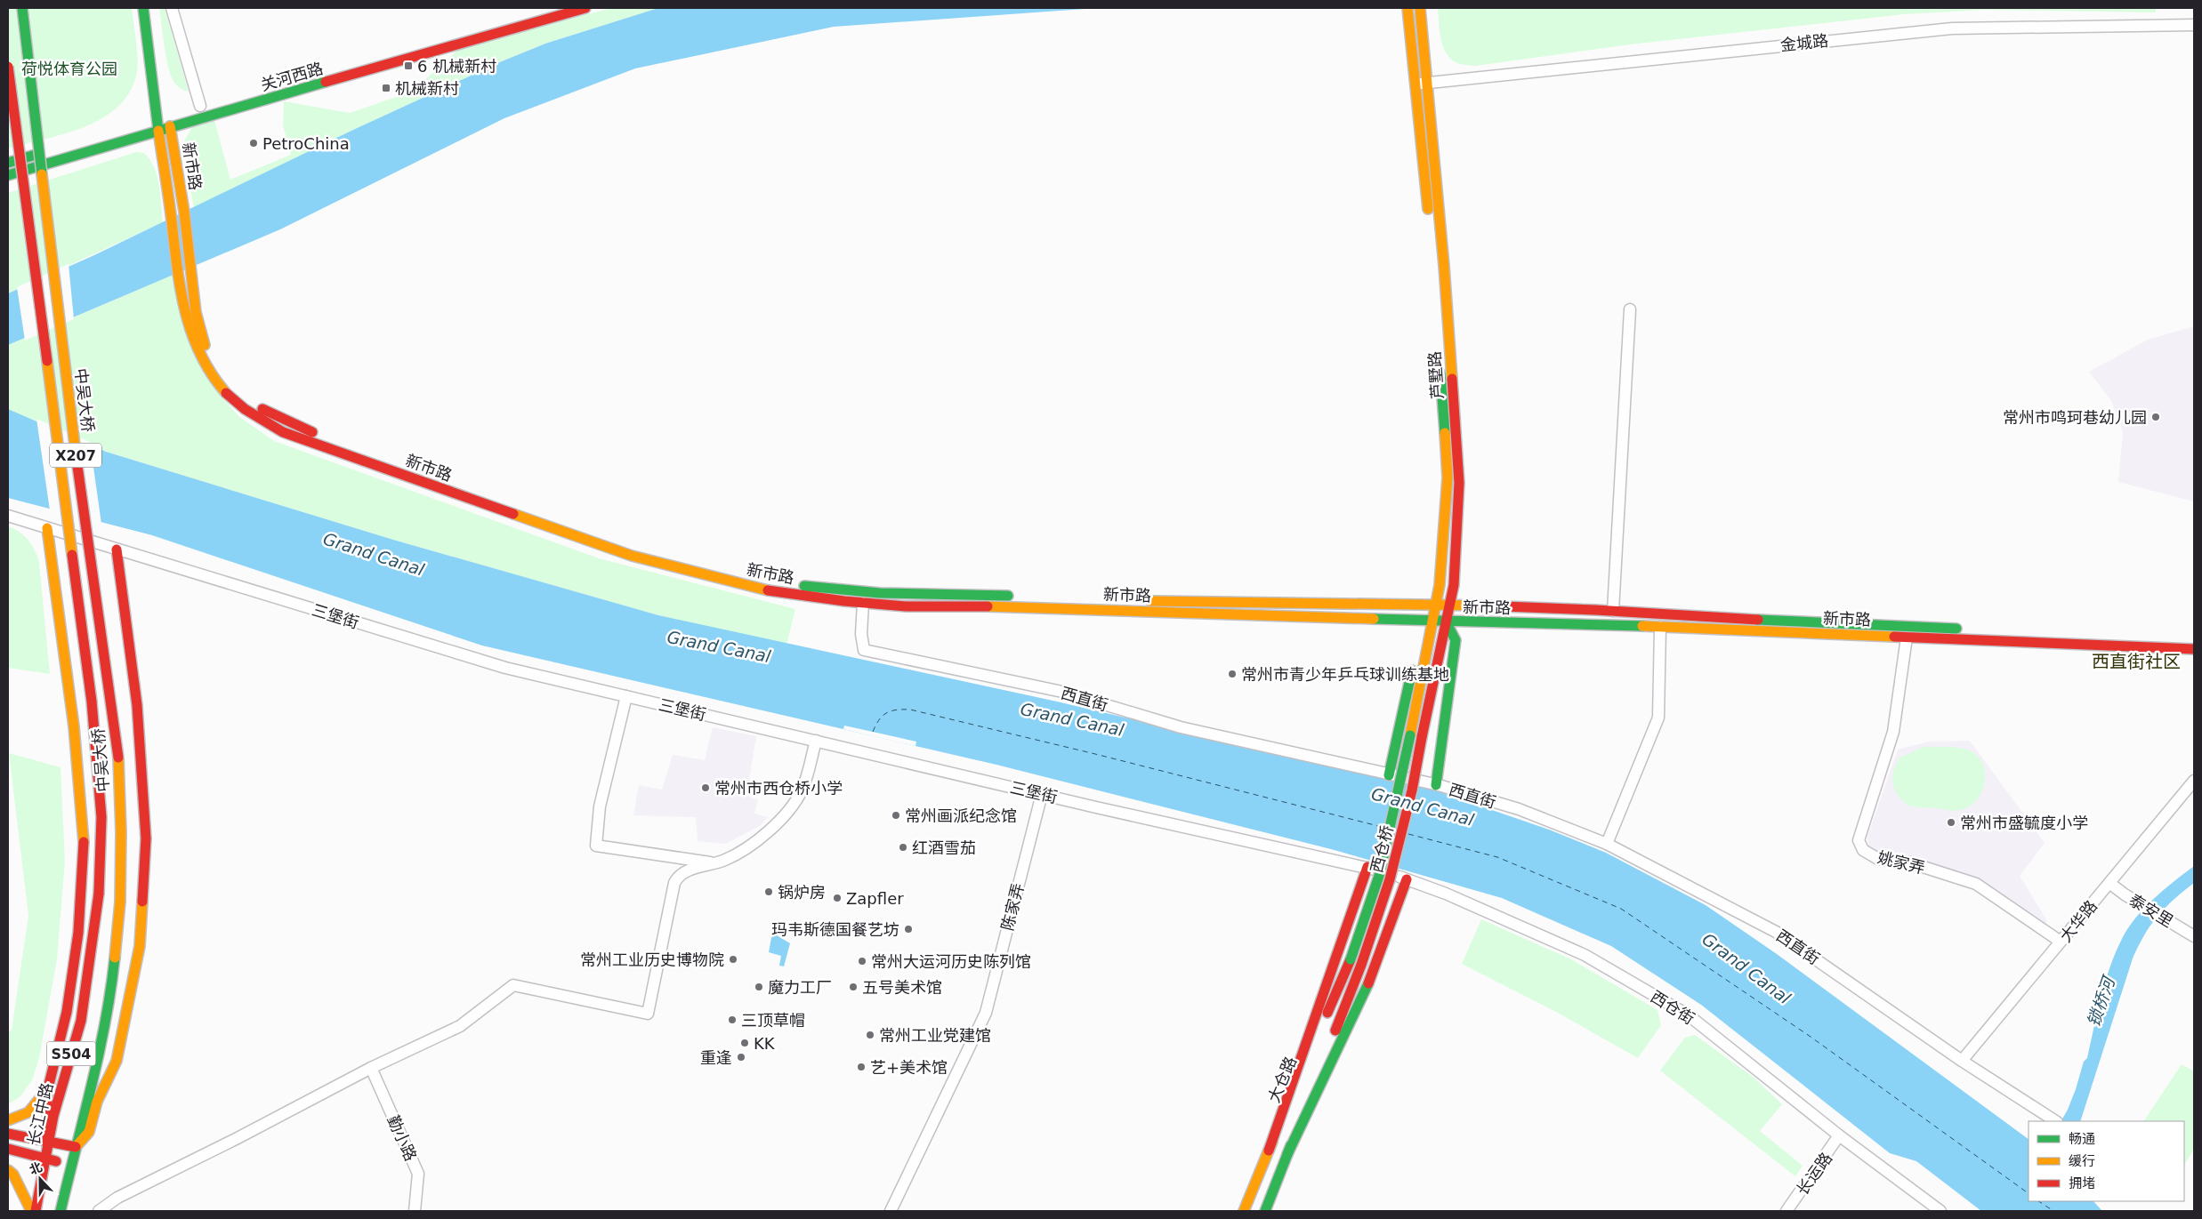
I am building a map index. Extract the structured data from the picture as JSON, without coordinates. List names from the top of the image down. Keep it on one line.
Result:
{"streets":{"main road":["关河西路","新市路","芦墅路","中吴大桥","X207","西仓桥","S504","大仓路","长江中路"],"street":["金城路","三堡街","西直街","姚家弄","陈家弄","泰安里","大华路","西仓街","勤小路","长运路"]},"crossings":[["金城路","芦墅路"],["关河西路","新市路"],["新市路","芦墅路"],["新市路","西直街"],["新市路","姚家弄"],["芦墅路","西仓桥"],["中吴大桥","S504"],["中吴大桥","长江中路"],["三堡街","陈家弄"],["三堡街","西仓街"],["西直街","大华路"],["西仓桥","大仓路"],["姚家弄","大华路"],["泰安里","大华路"],["西仓街","长运路"]],"districts":["西直街社区"],"water":["Grand Canal","锁桥河"],"parks":["荷悦体育公园"],"places":{"transit":["6 机械新村","机械新村"],"other":["PetroChina","常州市鸣珂巷幼儿园","常州市青少年乒乓球训练基地","常州市西仓桥小学","常州画派纪念馆","常州市盛毓度小学","红酒雪茄","锅炉房","Zapfler","玛韦斯德国餐艺坊","常州工业历史博物院","常州大运河历史陈列馆","魔力工厂","五号美术馆","三顶草帽","常州工业党建馆","KK","重逢","艺+美术馆"]},"legend":["畅通","缓行","拥堵"],"north":"top"}
